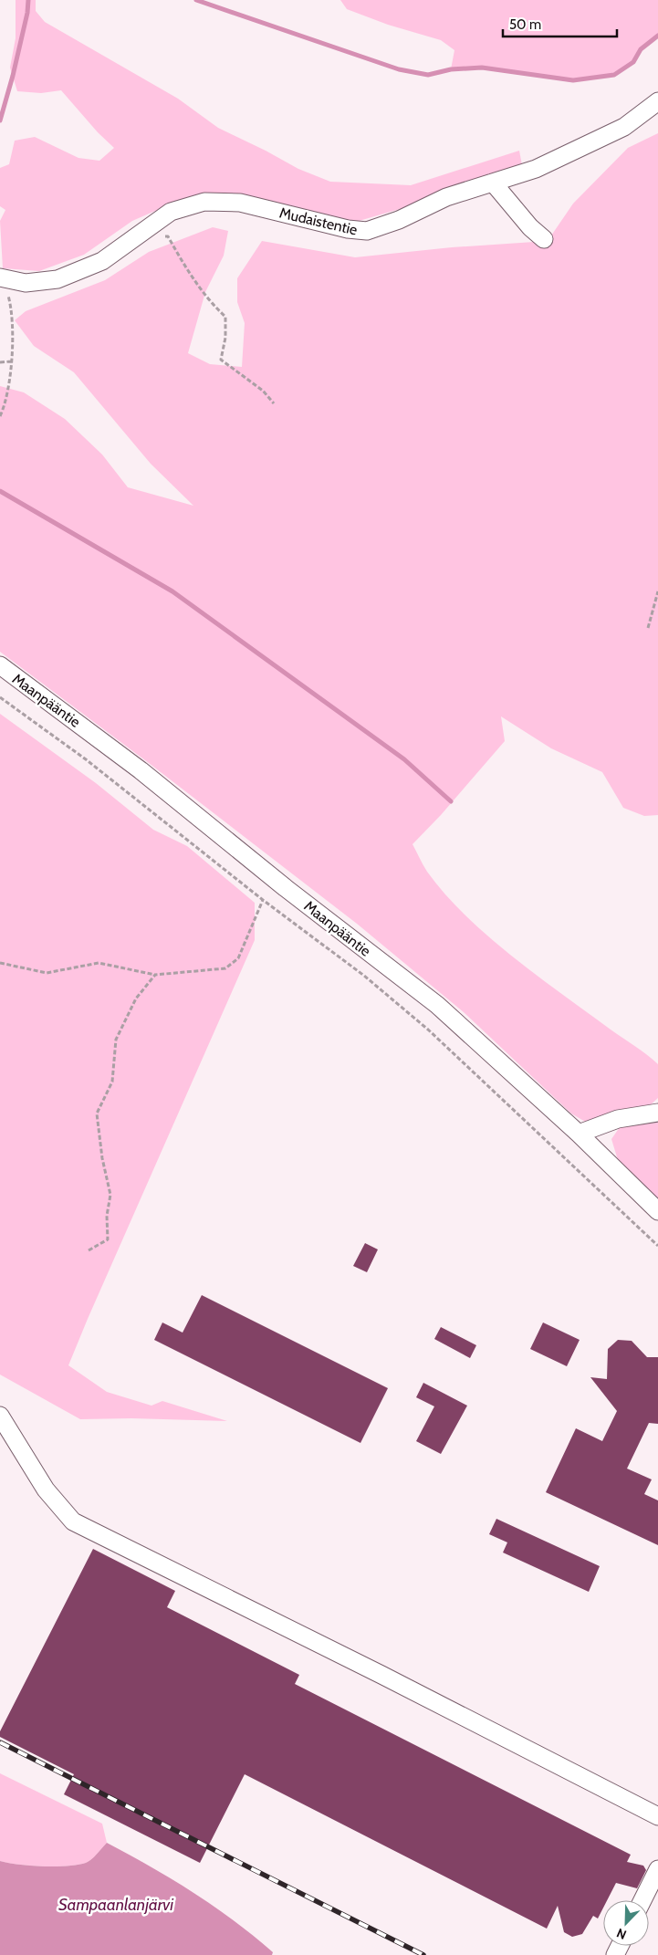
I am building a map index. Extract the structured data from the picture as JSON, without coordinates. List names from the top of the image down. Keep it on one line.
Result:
{"streets":{"street":["Mudaistentie","Maanpääntie"]},"water":["Sampaanlanjärvi"],"scale_bar":"50 m","north":"bottom left"}
